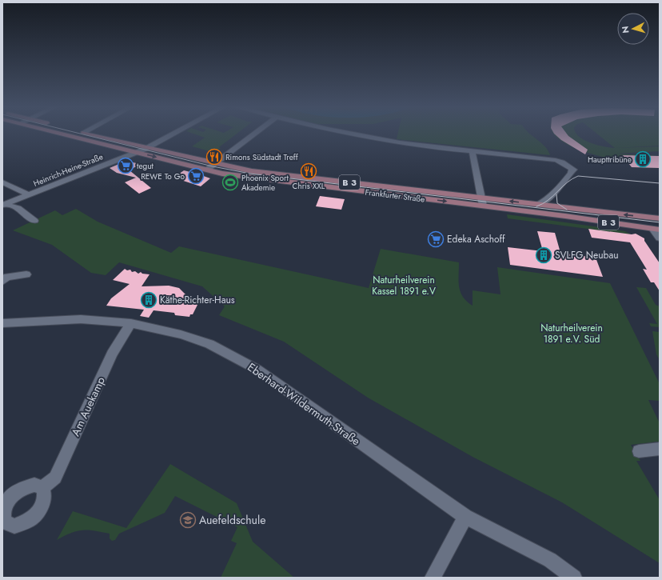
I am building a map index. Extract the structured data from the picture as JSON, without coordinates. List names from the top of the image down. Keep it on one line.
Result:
{"streets":{"main road":["B 3","Frankfurter Straße"],"street":["Heinrich-Heine-Straße","Eberhard-Wildermuth-Straße","Am Auekamp"]},"crossings":[["Heinrich-Heine-Straße","Frankfurter Straße"],["Eberhard-Wildermuth-Straße","Am Auekamp"]],"parks":["Naturheilverein Kassel 1891 e.V","Naturheilverein 1891 e.V. Süd"],"places":{"restaurant":["Rimons Südstadt Treff","Chris XXL"],"building":["Haupttribüne","SVLFG Neubau","Käthe-Richter-Haus"],"supermarket":["tegut","REWE To Go","Edeka Aschoff"],"sports":["Phoenix Sport Akademie"],"school or university":["Auefeldschule"]},"north":"left"}
